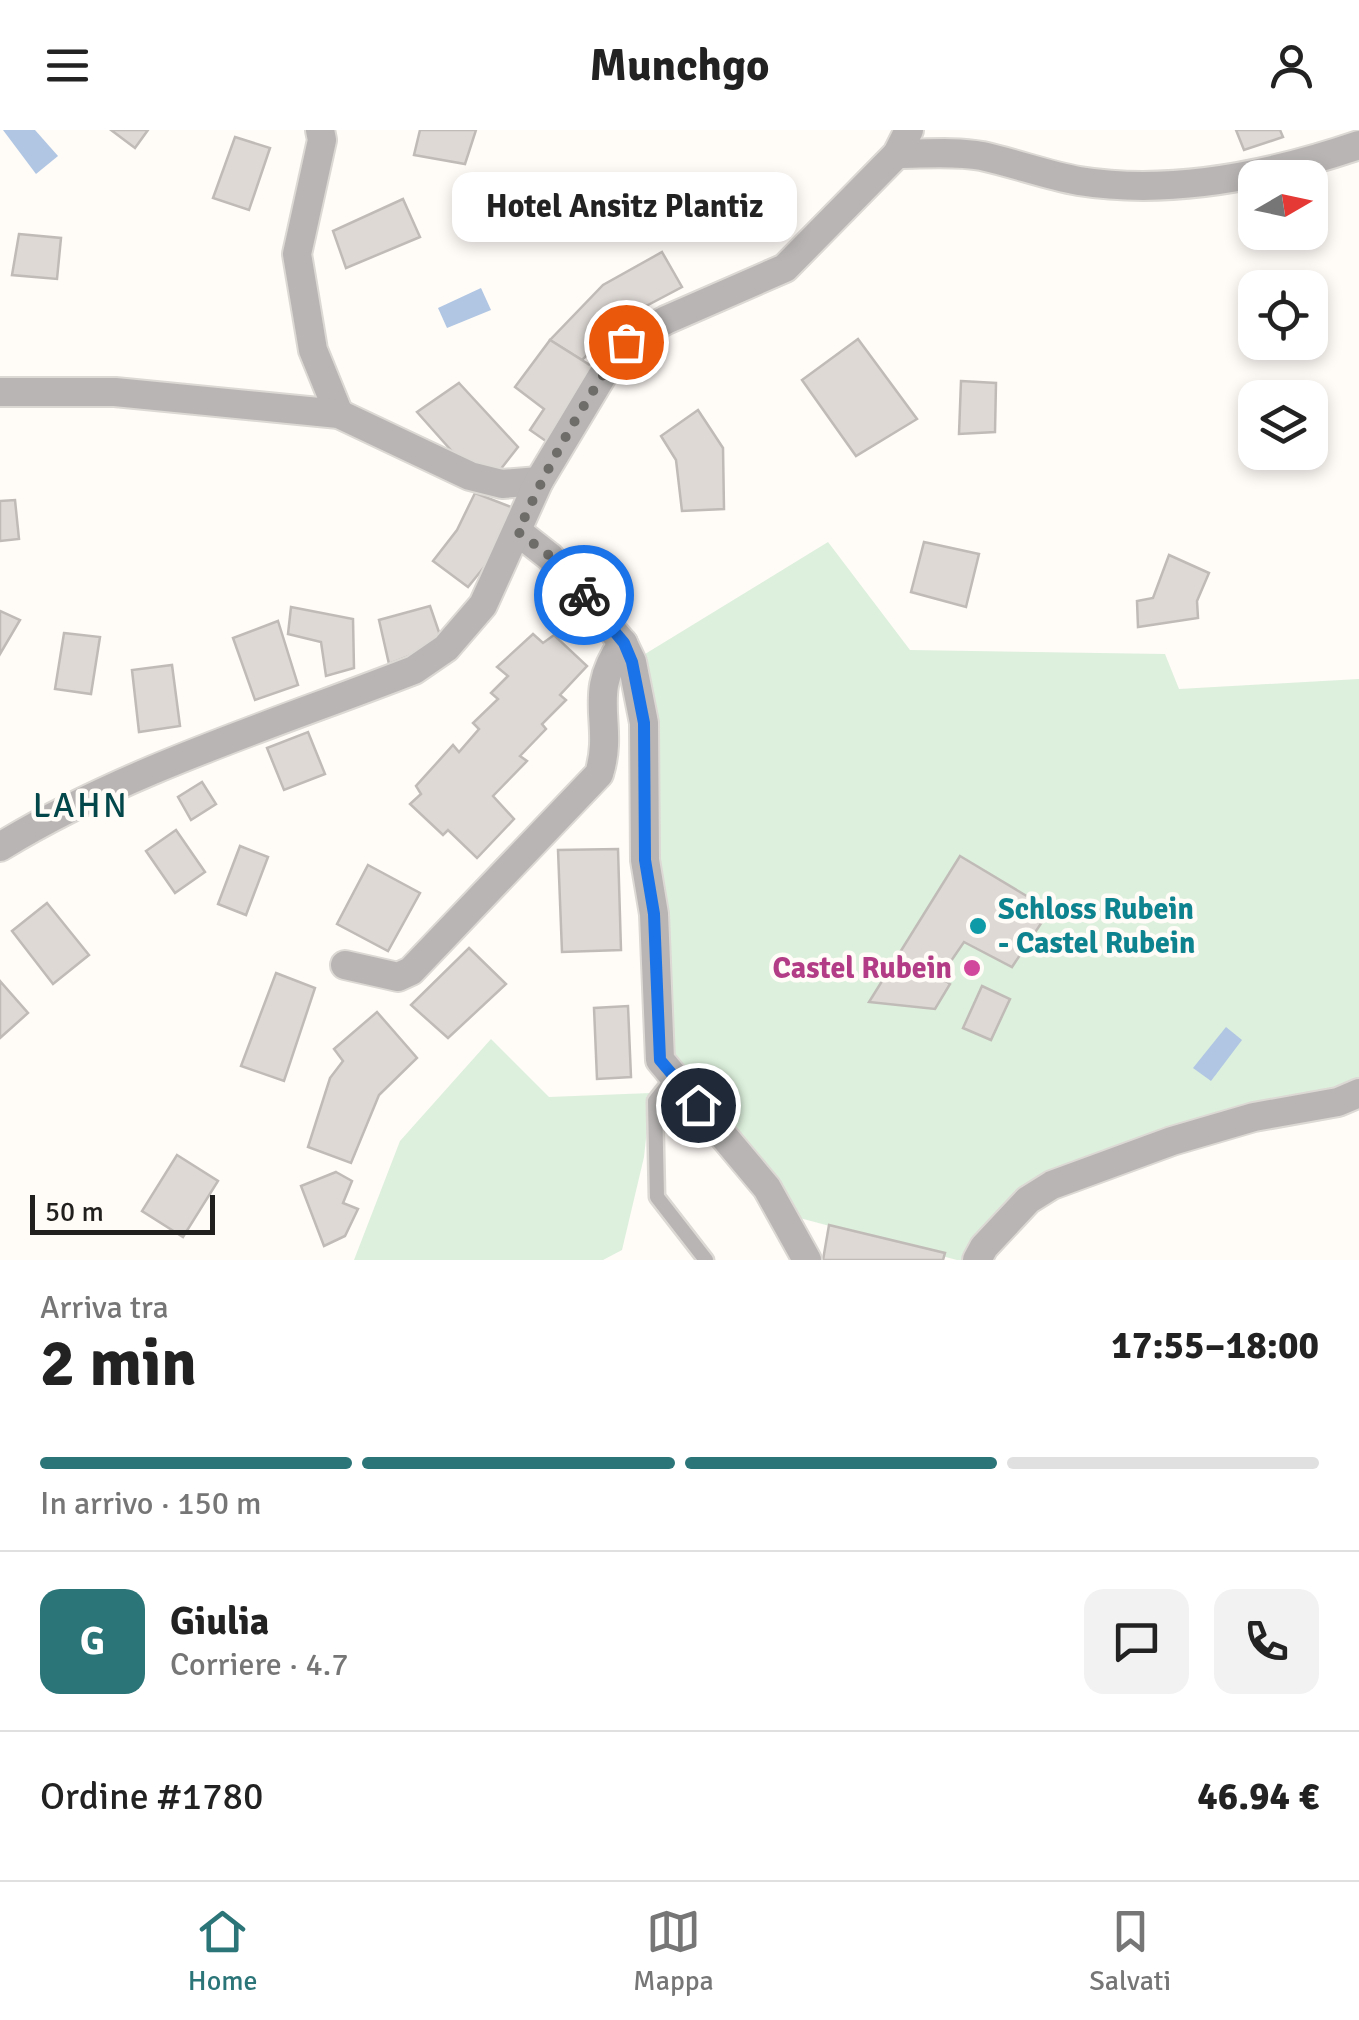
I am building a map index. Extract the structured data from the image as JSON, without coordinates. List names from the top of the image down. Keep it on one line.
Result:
{"districts":["LAHN"],"places":["Hotel Ansitz Plantiz","Schloss Rubein - Castel Rubein","Castel Rubein"],"scale_bar":"50 m","north":"right","page":{"header":"Munchgo","bubble":"Hotel Ansitz Plantiz","scale":"50 m","heading":["2 min","Arriva tra","17:55–18:00"],"panel":["Giulia","Corriere · 4.7","Ordine #1780","46.94 €"],"bar":"In arrivo · 150 m","round":"G","tabs":["Home","Mappa","Salvati"]}}
